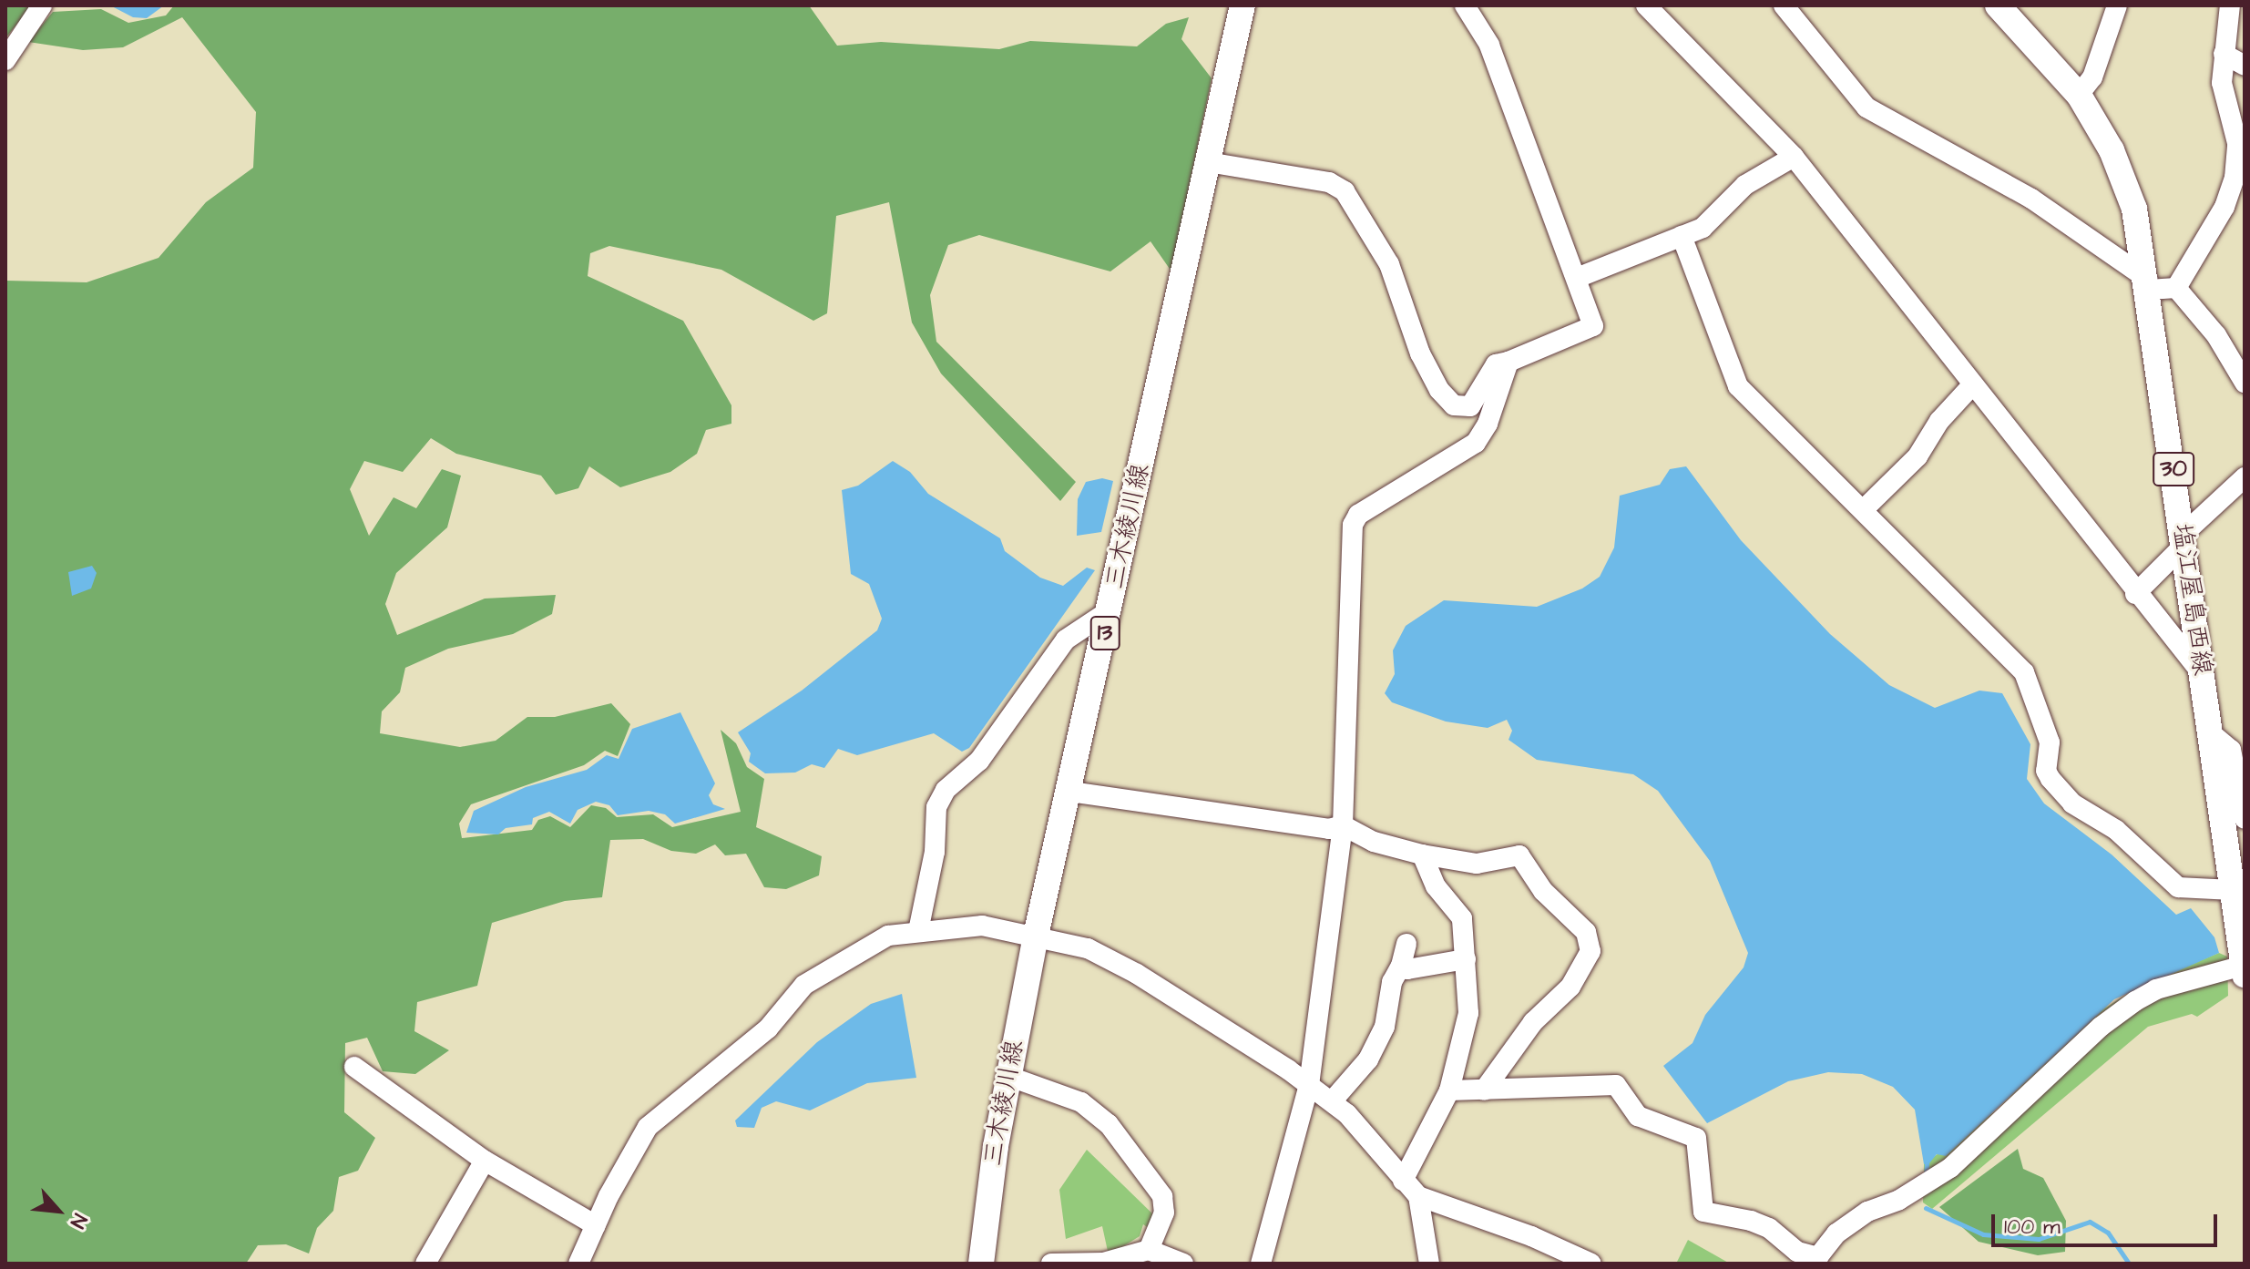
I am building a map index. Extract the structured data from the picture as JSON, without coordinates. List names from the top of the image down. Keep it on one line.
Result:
{"streets":{"main road":["30","三木綾川線","塩江屋島西線","13"]},"scale_bar":"100 m","north":"bottom right"}
